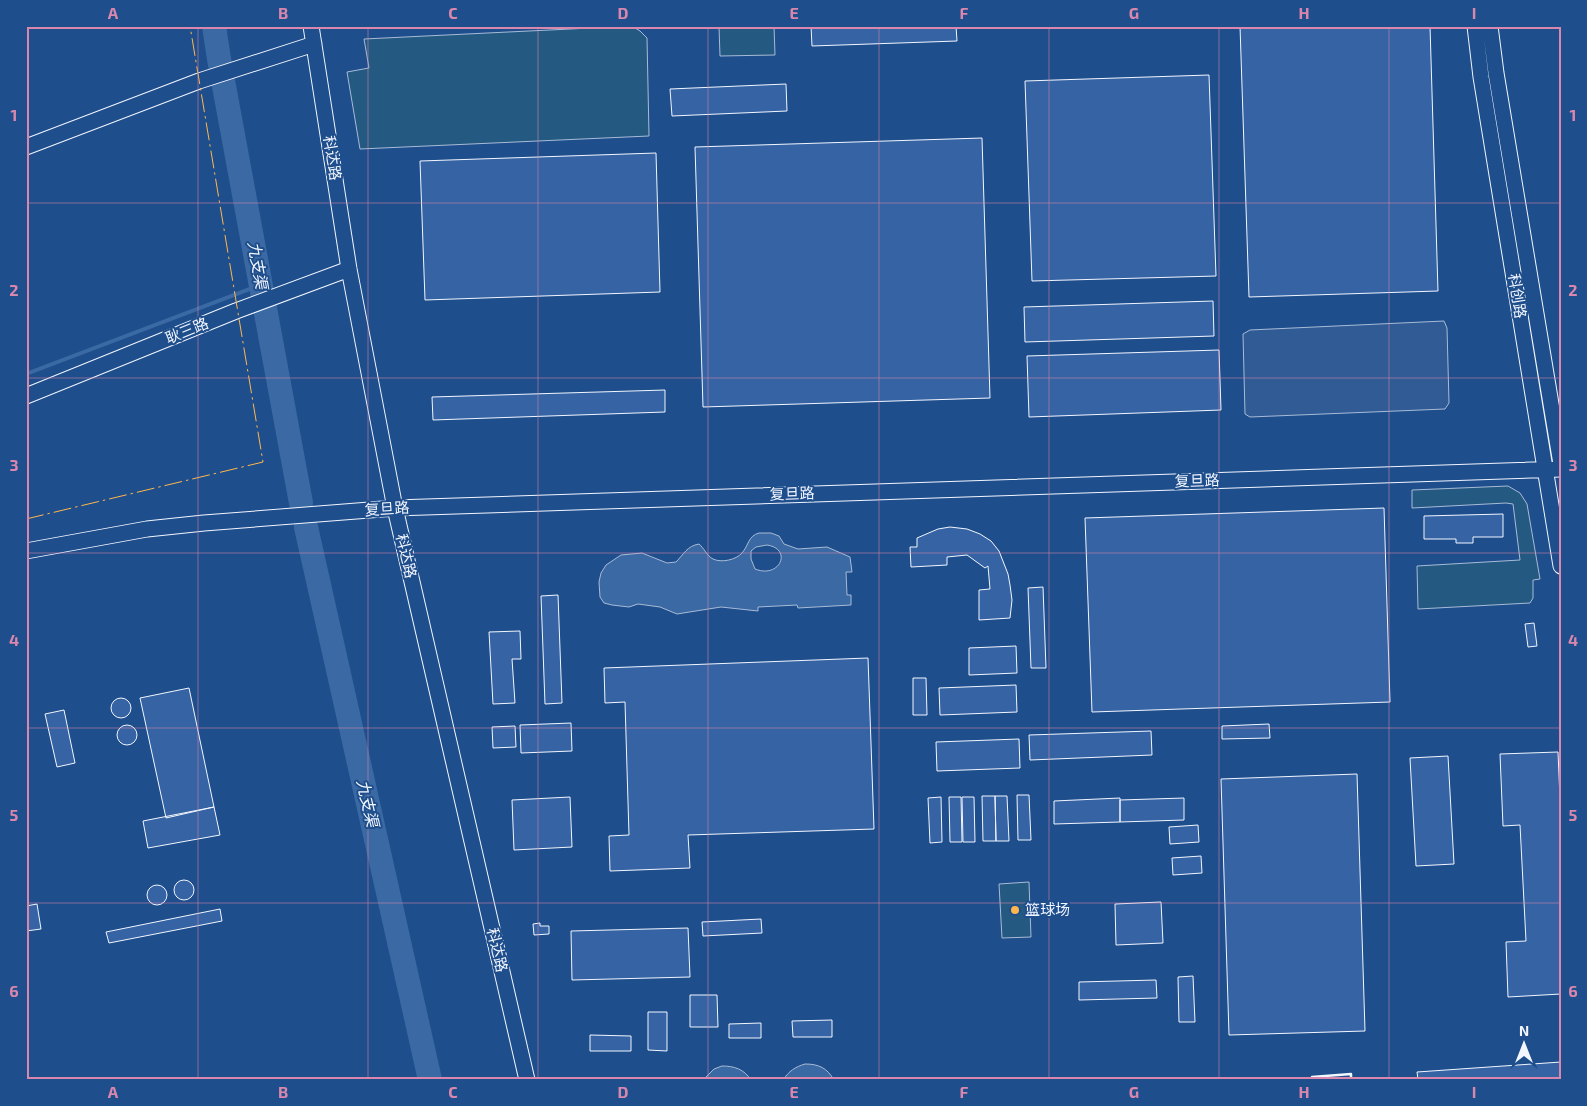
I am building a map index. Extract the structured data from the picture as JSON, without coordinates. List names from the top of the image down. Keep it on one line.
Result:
{"streets":{"street":["科达路","科创路","耿三路","复旦路"]},"crossings":[["科达路","耿三路"],["科达路","复旦路"],["科创路","复旦路"]],"water":["九支渠"],"places":["篮球场"],"north":"top","grid":{"columns":["A","B","C","D","E","F","G","H","I"],"rows":["1","2","3","4","5","6"]}}
